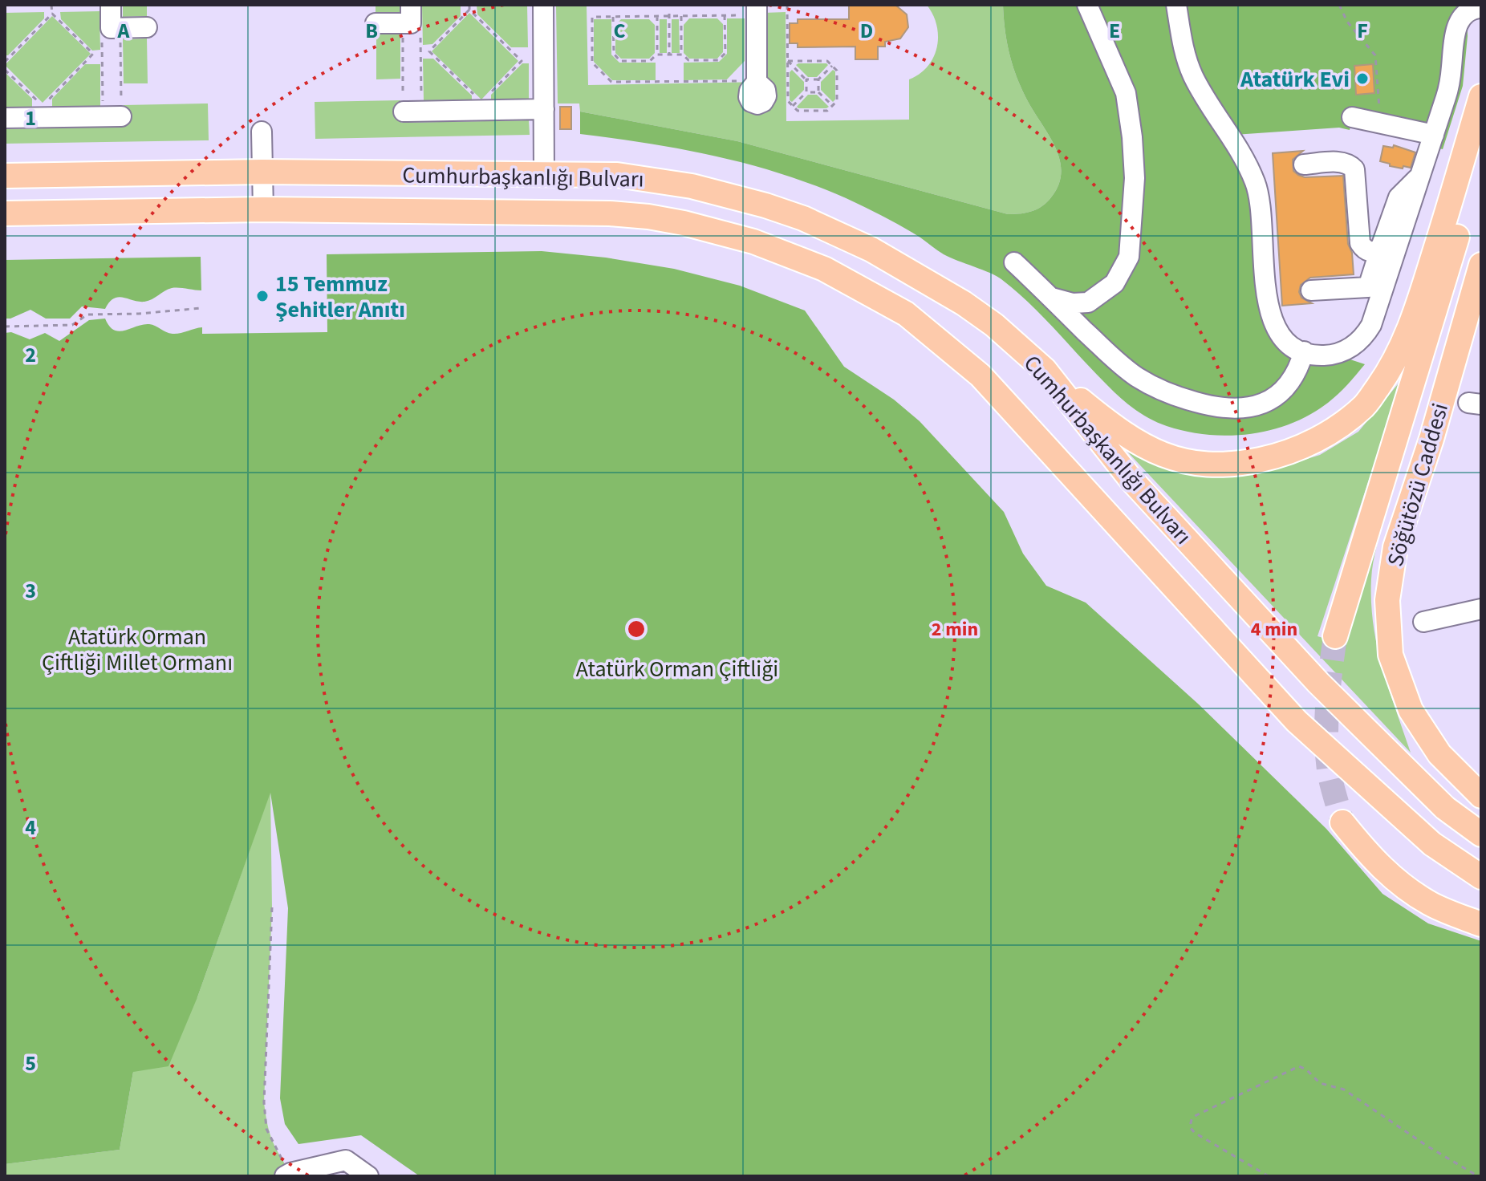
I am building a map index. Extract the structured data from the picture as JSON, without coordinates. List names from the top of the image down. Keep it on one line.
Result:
{"streets":{"main road":["Cumhurbaşkanlığı Bulvarı","Söğütözü Caddesi"]},"parks":["Atatürk Orman Çiftliği Millet Ormanı","Atatürk Orman Çiftliği"],"places":["Atatürk Evi","15 Temmuz Şehitler Anıtı"],"grid":{"columns":["A","B","C","D","E","F"],"rows":["1","2","3","4","5"]},"rings":["2 min","4 min"]}
